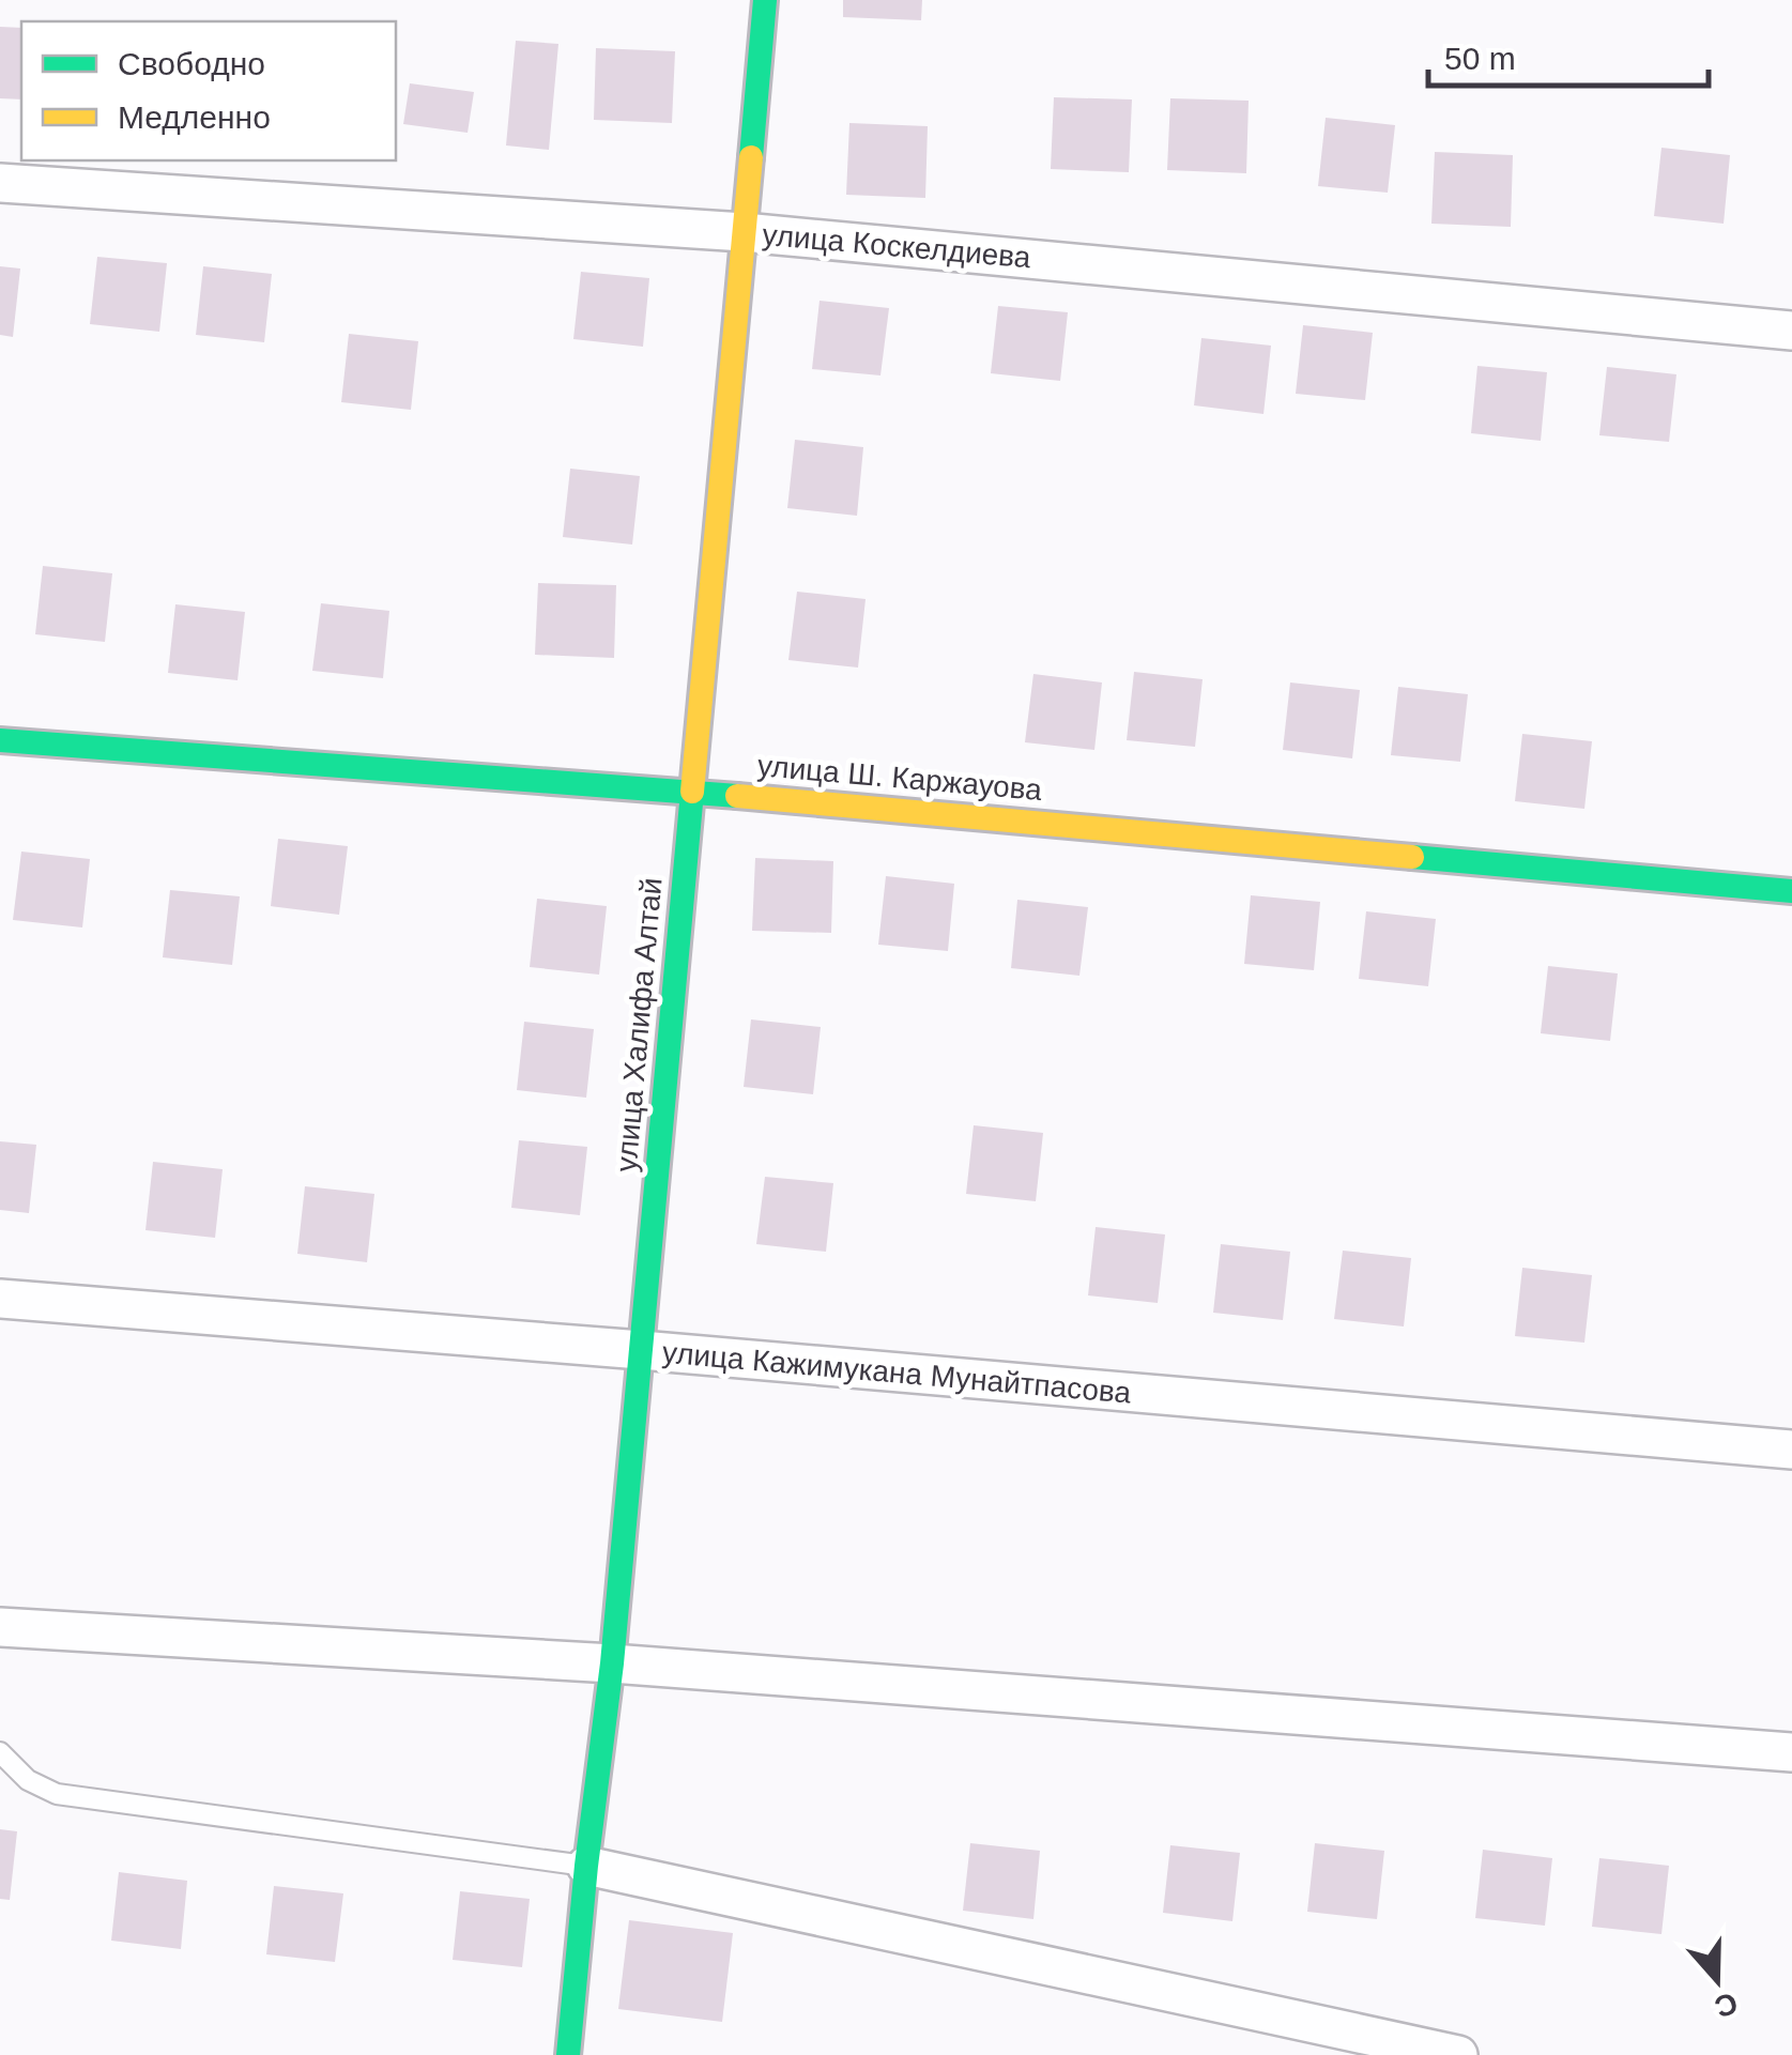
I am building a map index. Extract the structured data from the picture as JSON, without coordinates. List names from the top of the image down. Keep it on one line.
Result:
{"streets":{"street":["улица Коскелдиева","улица Ш. Каржауова","улица Халифа Алтай","улица Кажимукана Мунайтпасова"]},"crossings":[["улица Коскелдиева","улица Халифа Алтай"],["улица Ш. Каржауова","улица Халифа Алтай"],["улица Халифа Алтай","улица Кажимукана Мунайтпасова"]],"legend":["Свободно","Медленно"],"scale_bar":"50 m","north":"bottom"}
